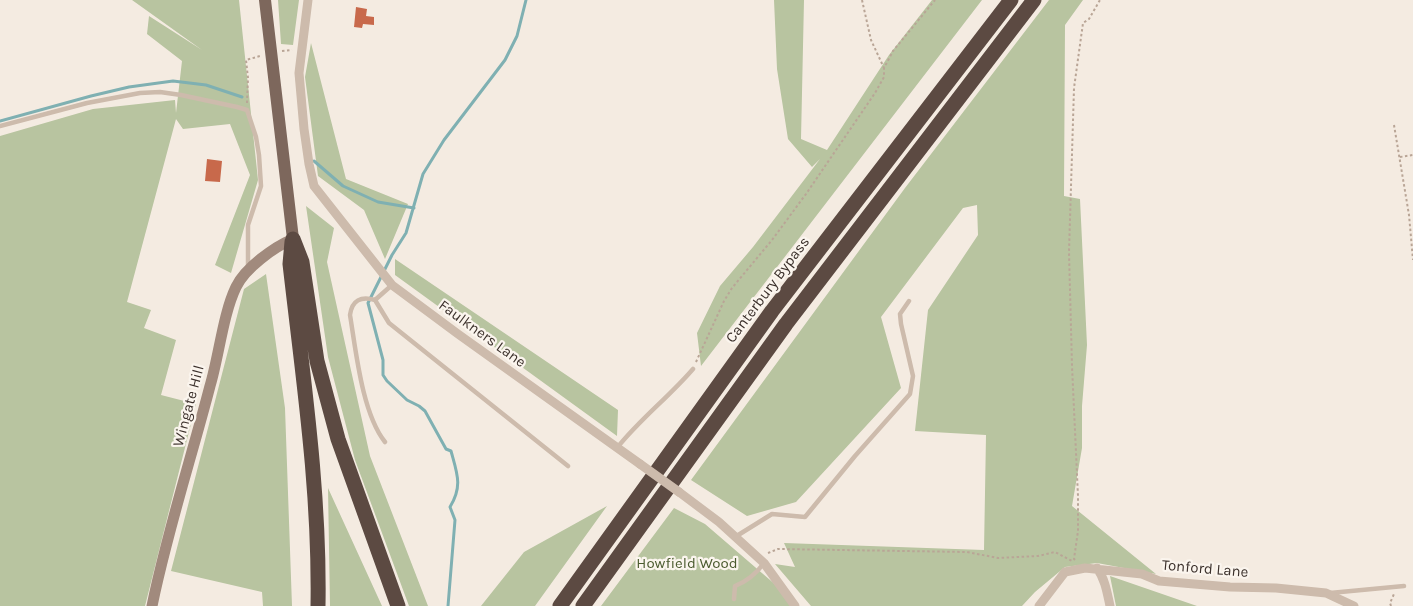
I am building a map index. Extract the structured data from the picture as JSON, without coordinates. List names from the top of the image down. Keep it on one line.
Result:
{"streets":{"highway":["Canterbury Bypass"],"street":["Faulkners Lane","Wingate Hill","Tonford Lane"]},"parks":["Howfield Wood"]}
